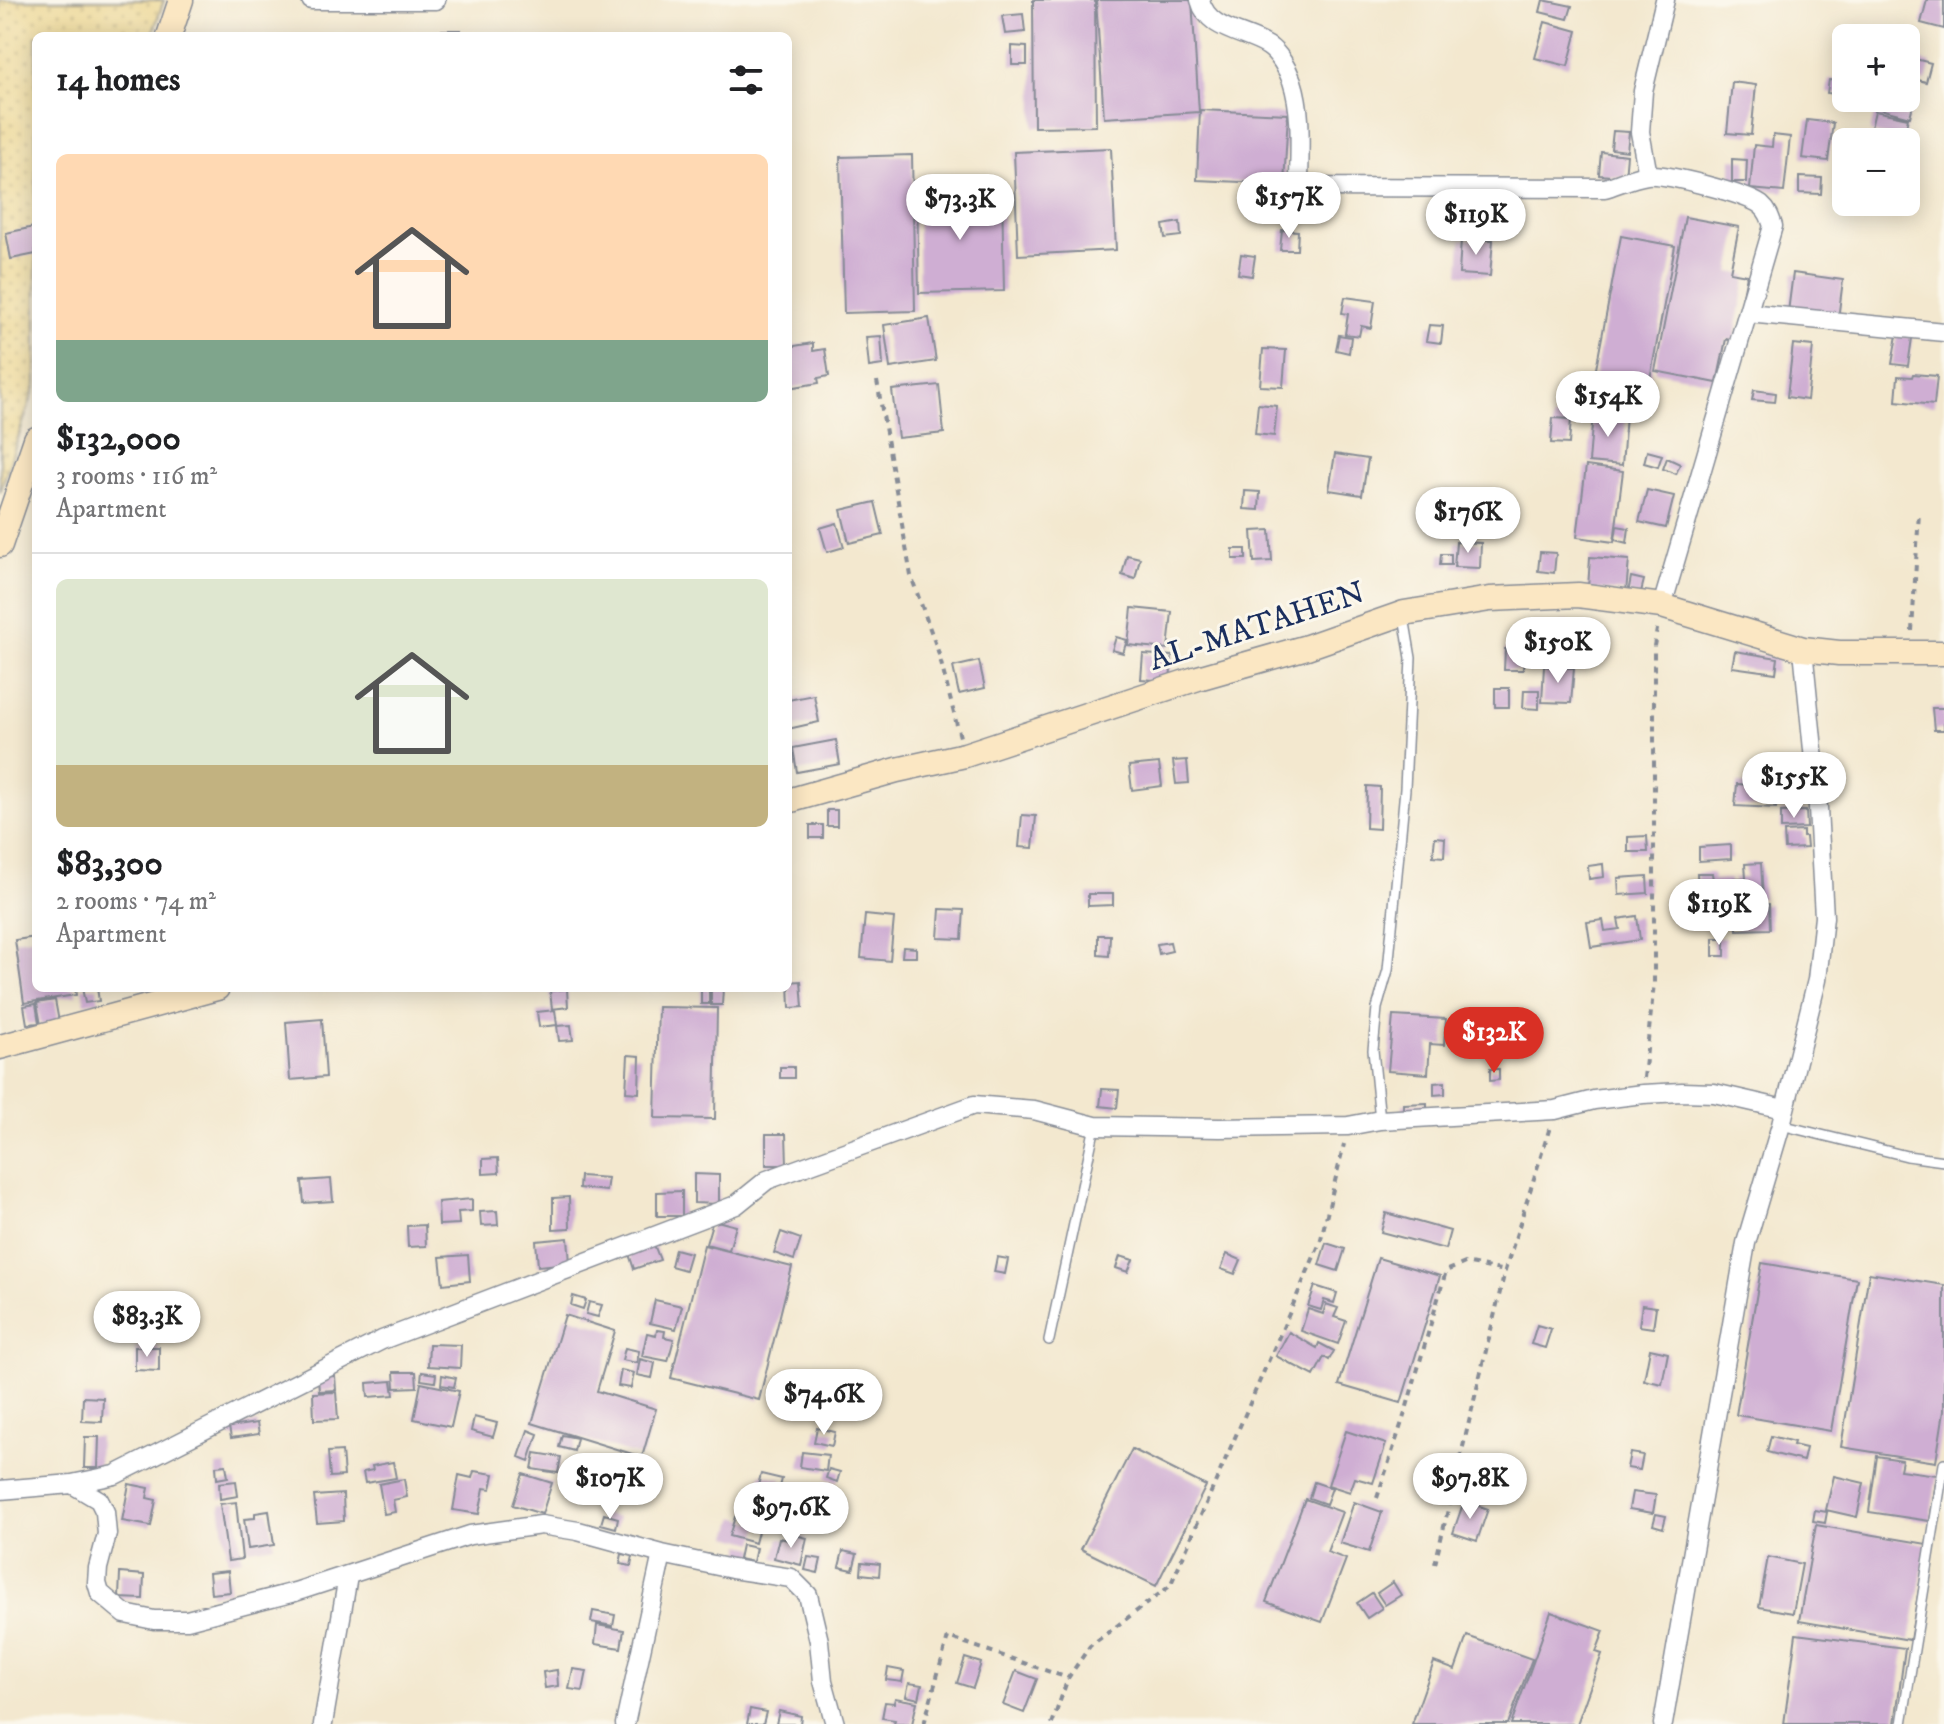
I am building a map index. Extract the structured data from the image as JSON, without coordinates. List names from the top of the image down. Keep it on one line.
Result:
{"streets":{"main road":["AL-MATAHEN"]},"page":{"map_buttons":["+","−"],"heading":"14 homes","list":[{"name":"$132,000","note":"3 rooms · 116 m² · Apartment"},{"name":"$83,300","note":"2 rooms · 74 m² · Apartment"}],"price":["$157K","$73.3K","$119K","$154K","$176K","$150K","$155K","$119K","$132K","$83.3K","$74.6K","$107K","$97.8K","$97.6K"]}}
